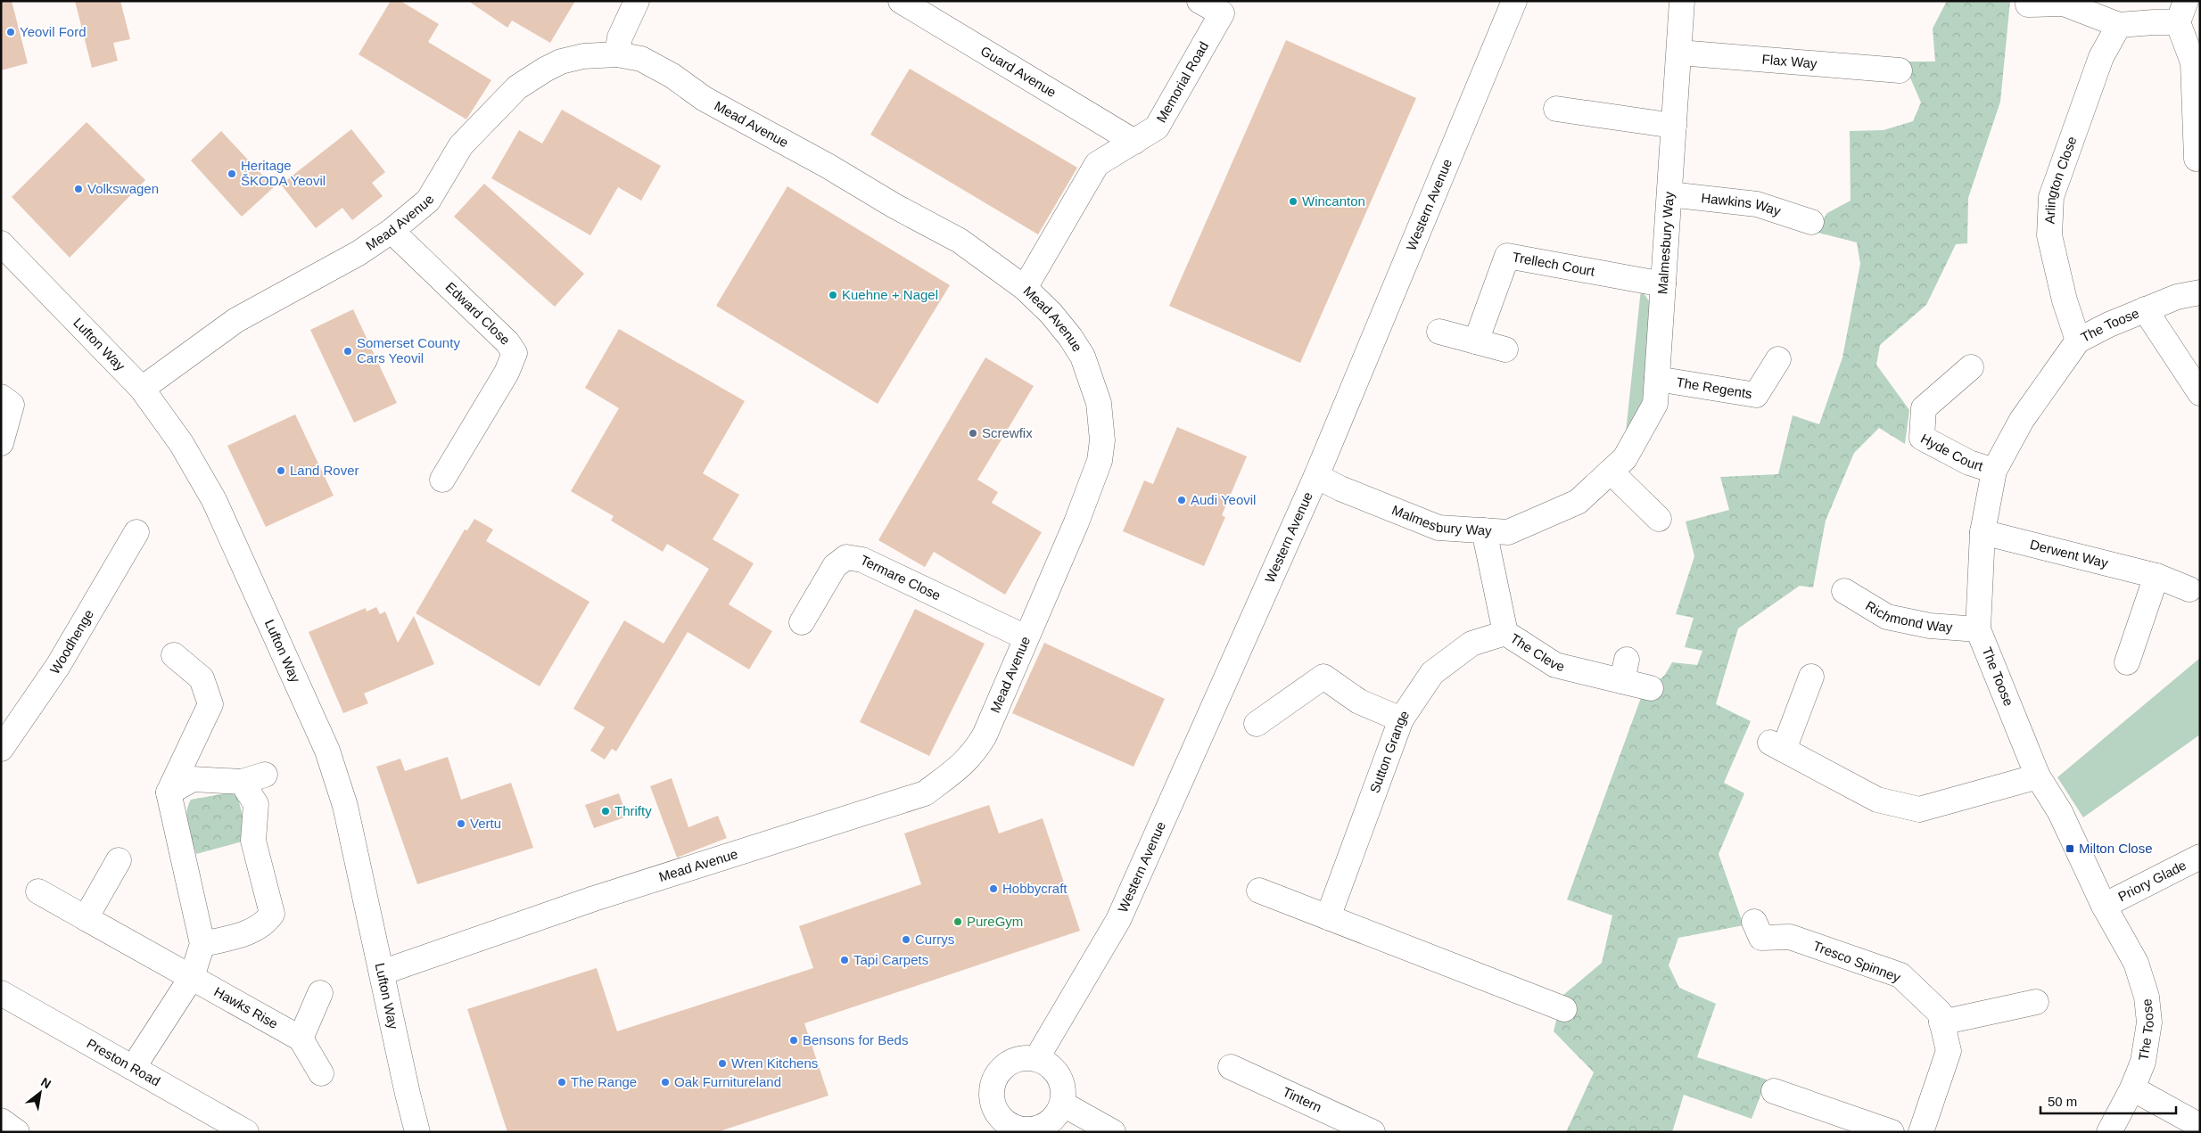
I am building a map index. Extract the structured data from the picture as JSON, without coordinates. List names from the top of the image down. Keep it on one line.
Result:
{"streets":{"street":["Flax Way","Guard Avenue","Memorial Road","Mead Avenue","Arlington Close","Western Avenue","Hawkins Way","Malmesbury Way","Trellech Court","Edward Close","The Toose","Lufton Way","The Regents","Hyde Court","Derwent Way","Termare Close","Richmond Way","Woodhenge","The Cleve","Sutton Grange","Priory Glade","Tresco Spinney","Hawks Rise","Preston Road","Tintern"]},"crossings":[["Flax Way","Malmesbury Way"],["Guard Avenue","Memorial Road"],["Memorial Road","Mead Avenue"],["Mead Avenue","Edward Close"],["Mead Avenue","Lufton Way"],["Mead Avenue","Termare Close"],["Arlington Close","The Toose"],["Western Avenue","Malmesbury Way"],["Hawkins Way","Malmesbury Way"],["Malmesbury Way","Trellech Court"],["Malmesbury Way","The Regents"],["Malmesbury Way","The Cleve"],["The Toose","Hyde Court"],["The Toose","Derwent Way"],["The Toose","Richmond Way"],["The Toose","Priory Glade"],["The Cleve","Sutton Grange"]],"places":{"other":["Yeovil Ford","Heritage ŠKODA Yeovil","Volkswagen","Wincanton","Kuehne + Nagel","Somerset County Cars Yeovil","Screwfix","Land Rover","Audi Yeovil","Thrifty","Vertu","Hobbycraft","PureGym","Currys","Tapi Carpets","Bensons for Beds","Wren Kitchens","The Range","Oak Furnitureland"],"transit":["Milton Close"]},"scale_bar":"50 m","north":"top right"}
